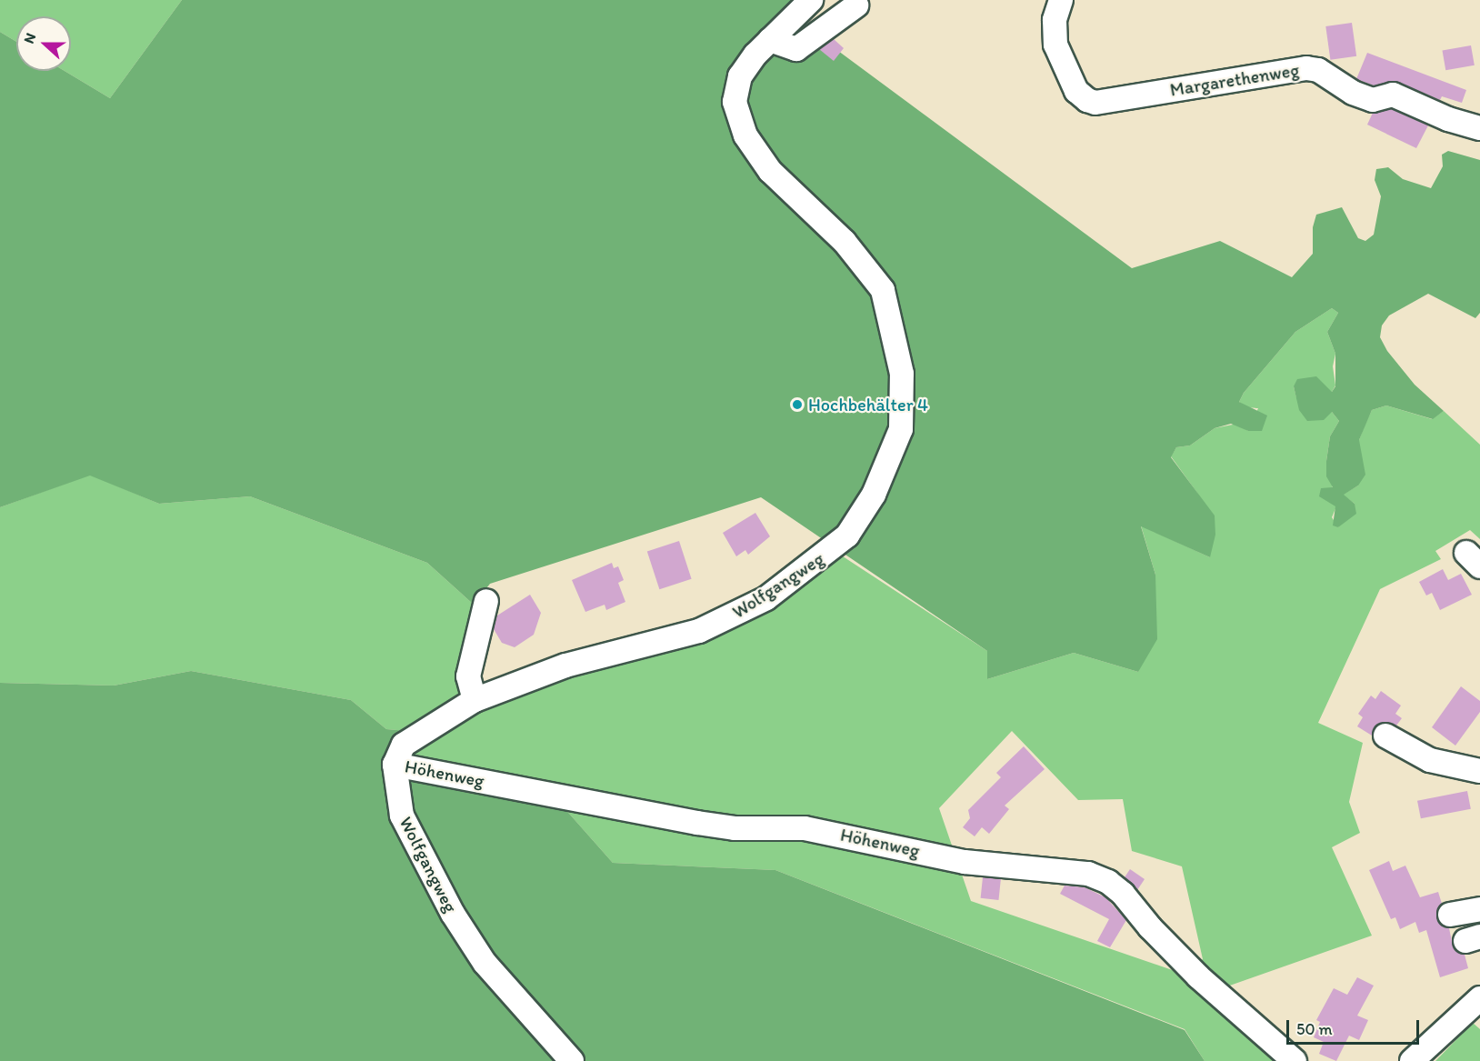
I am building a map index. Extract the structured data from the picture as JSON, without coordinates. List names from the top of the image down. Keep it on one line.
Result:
{"streets":{"street":["Margarethenweg","Wolfgangweg","Höhenweg"]},"crossings":[["Wolfgangweg","Höhenweg"]],"places":["Hochbehälter 4"],"scale_bar":"50 m","north":"left"}
